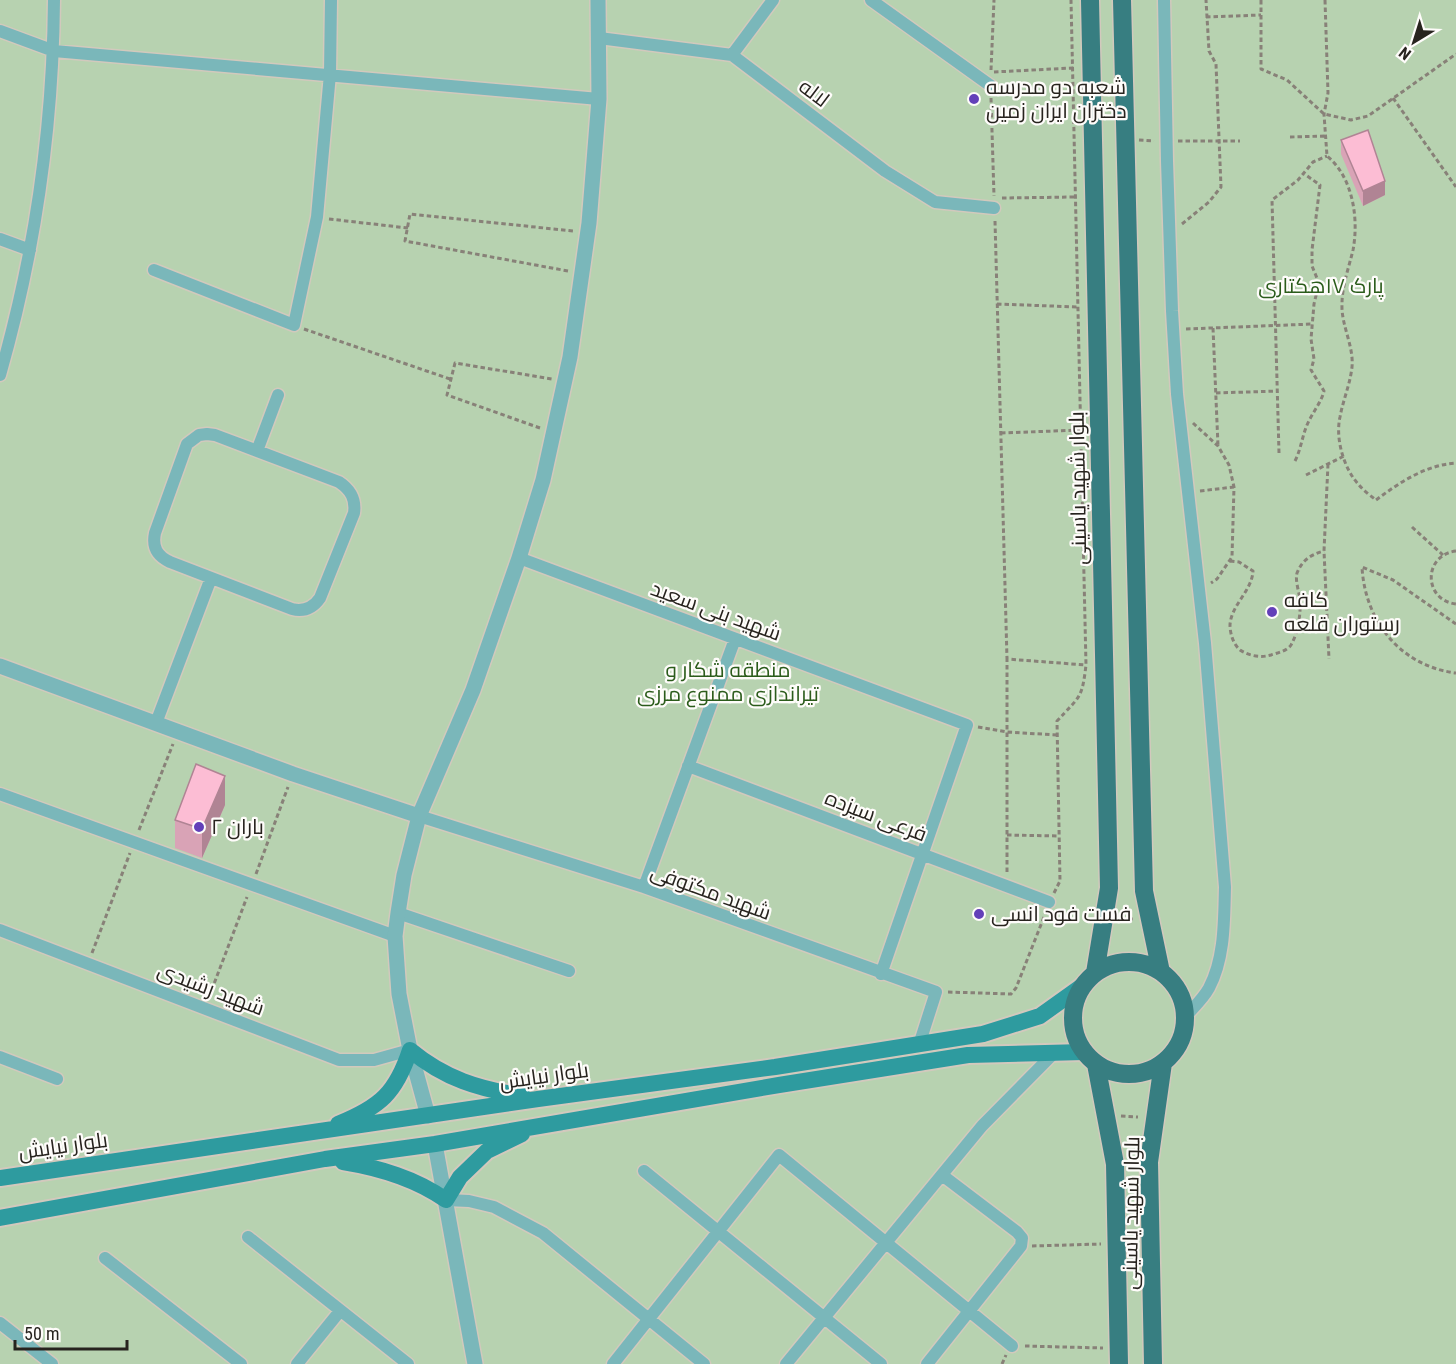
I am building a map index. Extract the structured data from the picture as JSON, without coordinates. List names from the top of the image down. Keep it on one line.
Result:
{"streets":{"main road":["بلوار شهید یاسینی","بلوار نیایش"],"street":["لاله","شهید بنی سعید","فرعی سیزده","شهید مکتوفی","شهید رشیدی"]},"crossings":[["بلوار شهید یاسینی","بلوار نیایش"]],"parks":["پارک ۱۷هکتاری","منطقه شکار و تیراندازی ممنوع مرزی"],"places":["شعبه دو مدرسه دختران ایران زمین","کافه رستوران قلعه","باران ۲","فست فود انسی"],"scale_bar":"50 m","north":"bottom left"}
